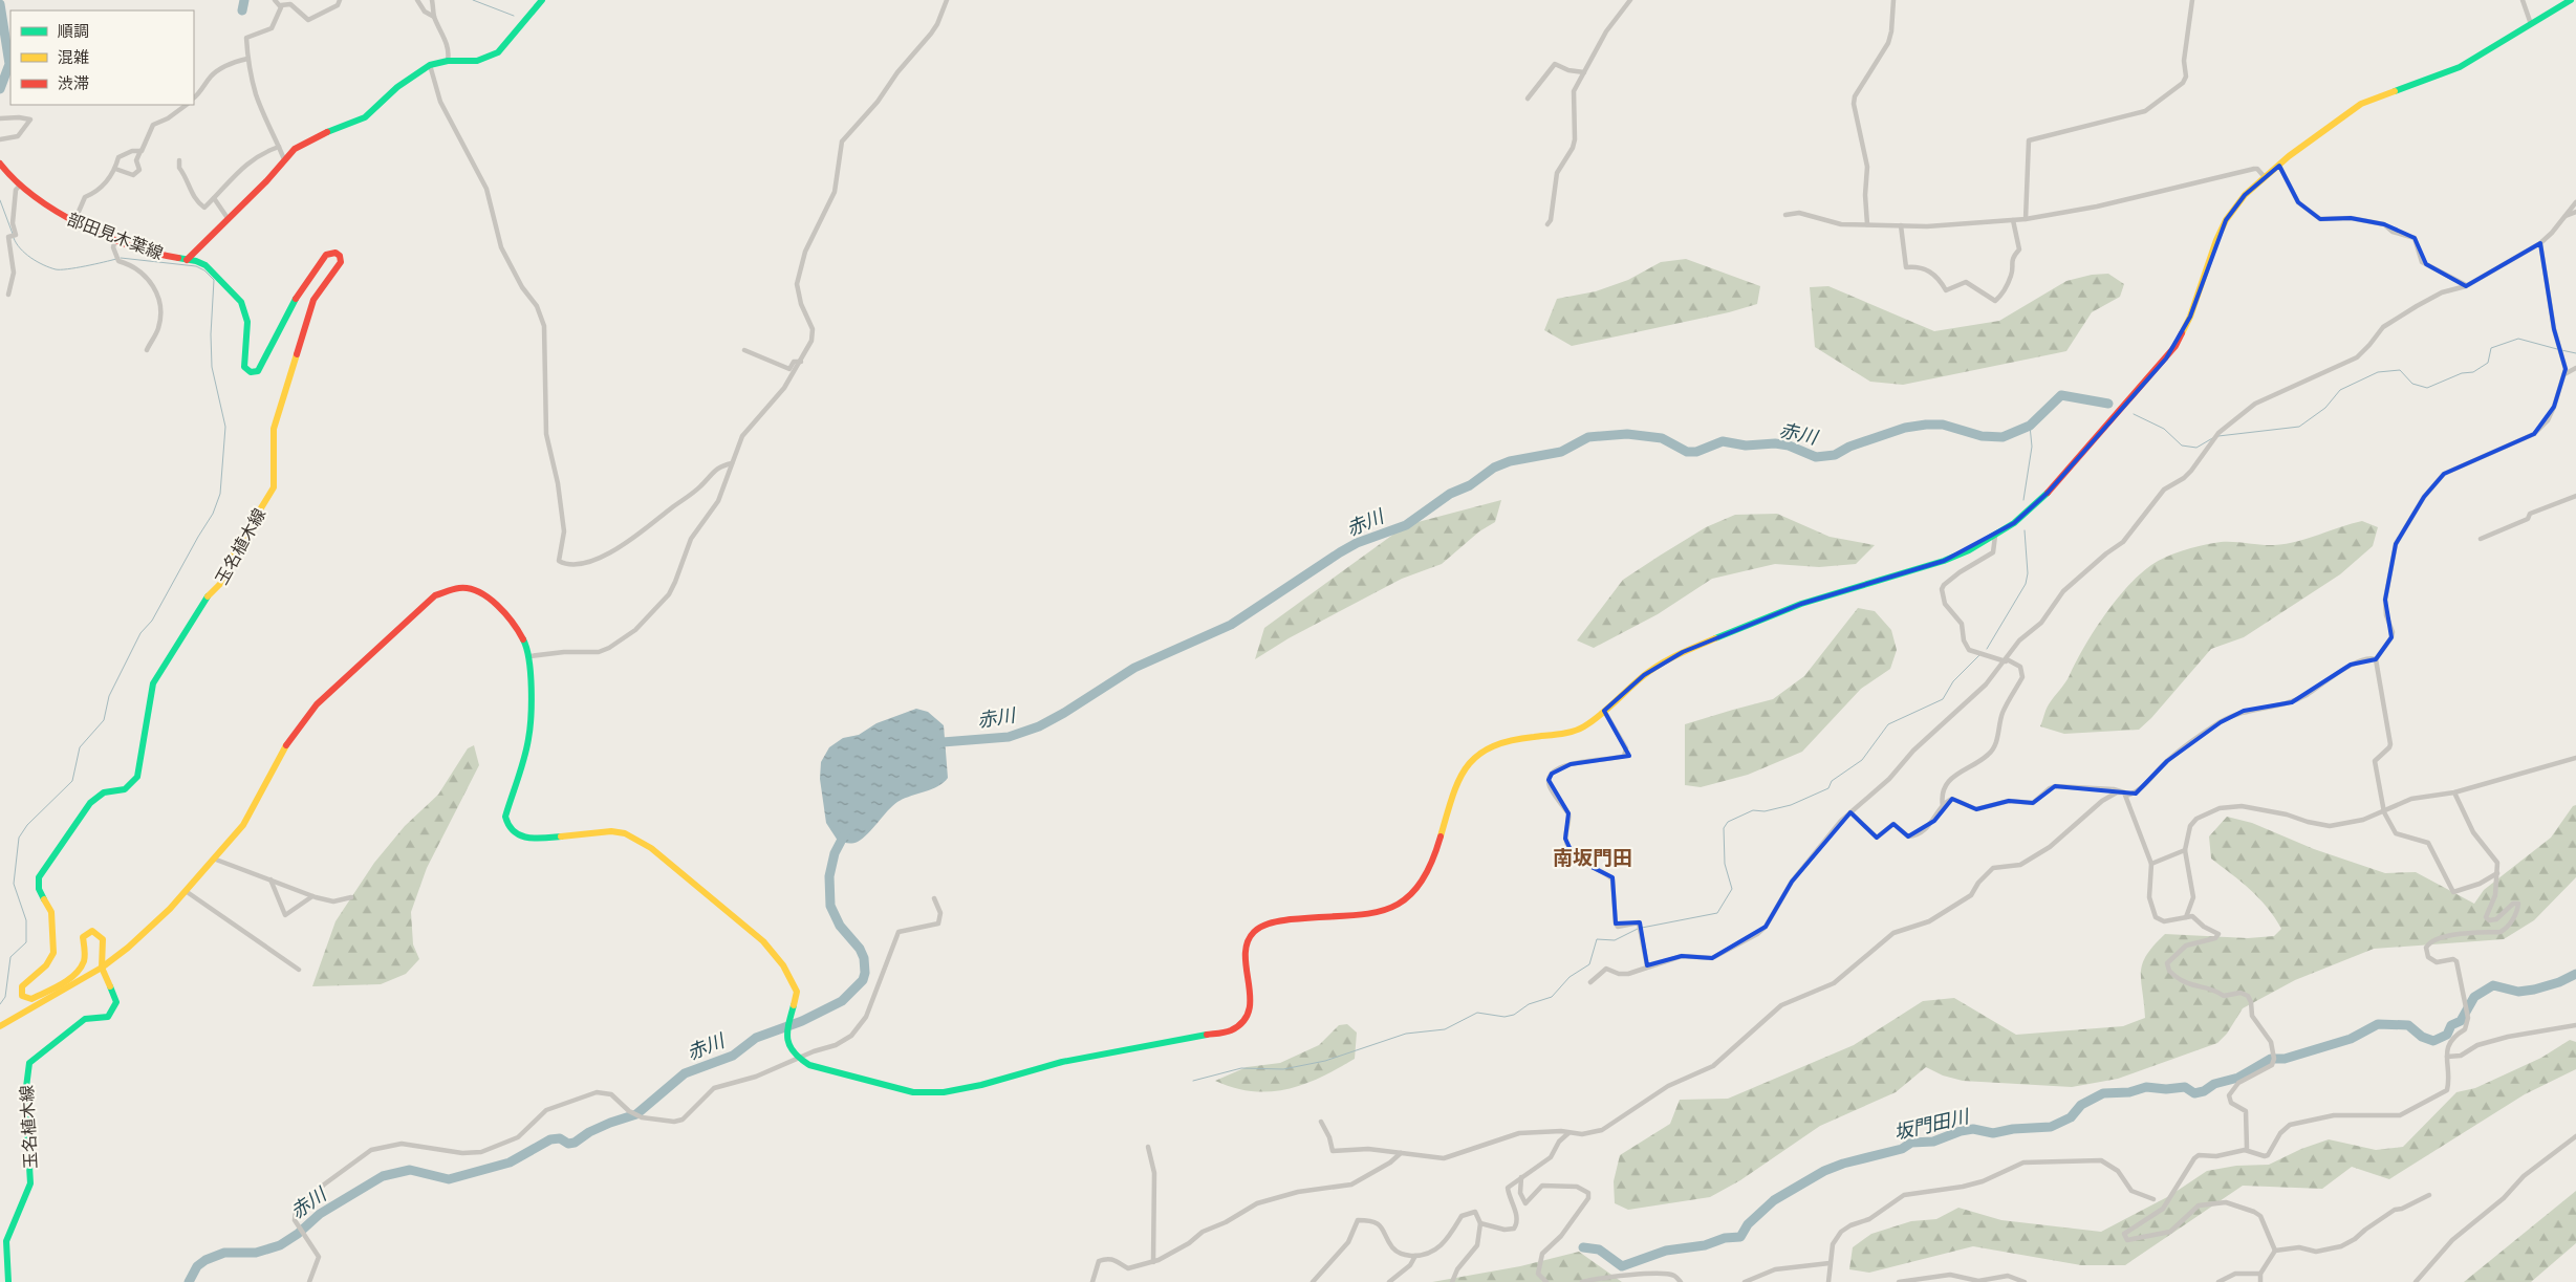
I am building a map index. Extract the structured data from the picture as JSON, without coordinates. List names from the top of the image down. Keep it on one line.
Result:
{"streets":{"street":["部田見木葉線","玉名植木線"]},"crossings":[["部田見木葉線","玉名植木線"]],"districts":["南坂門田"],"water":["赤川","坂門田川"],"legend":["順調","混雑","渋滞"]}
